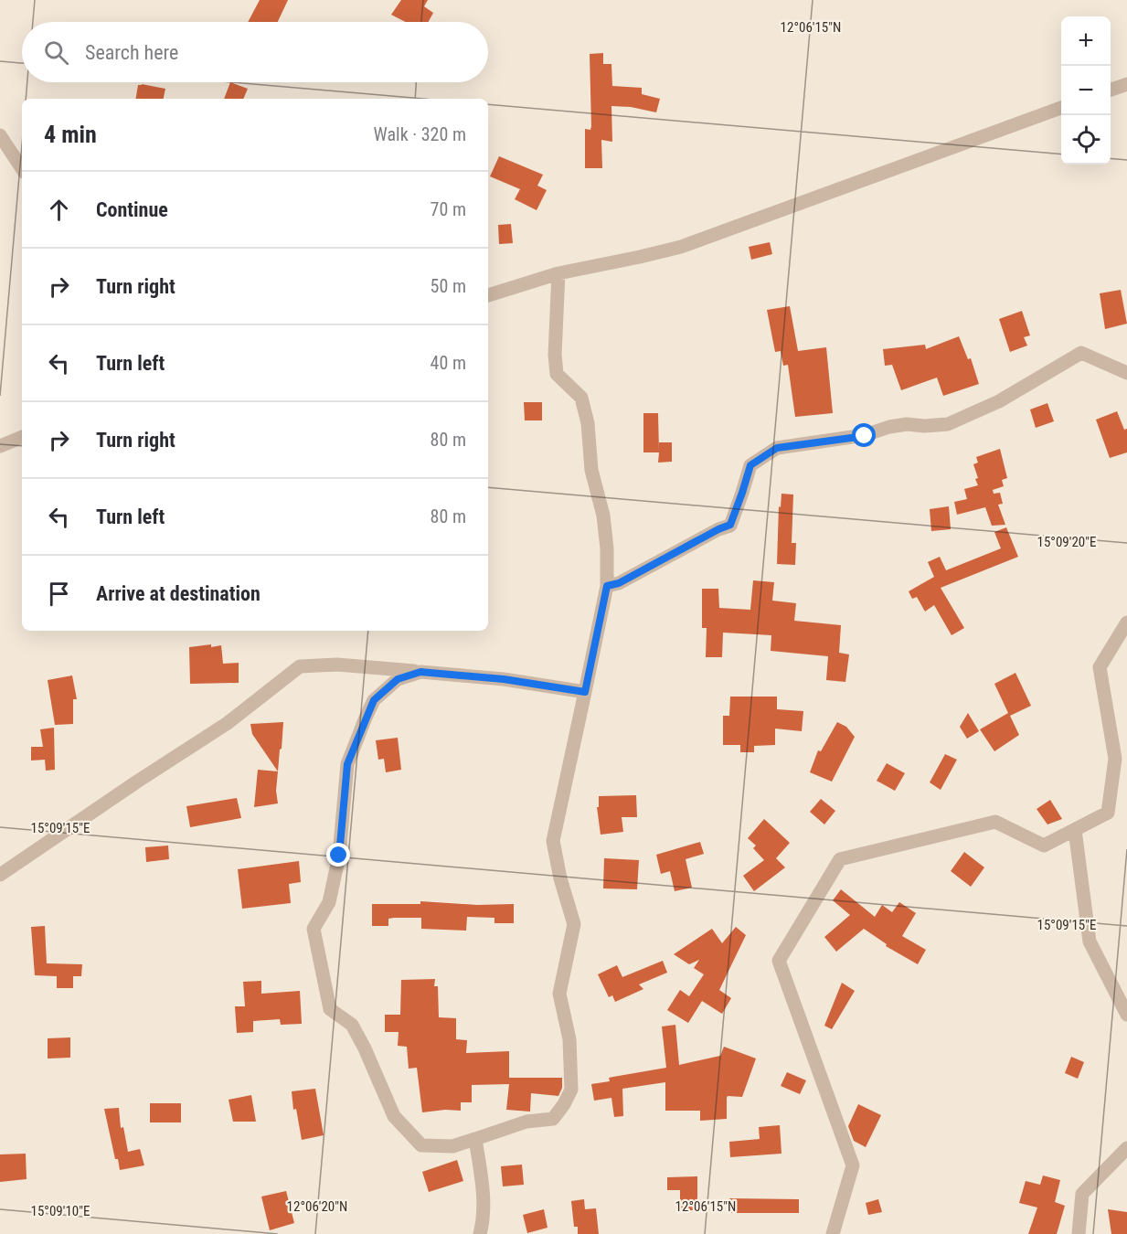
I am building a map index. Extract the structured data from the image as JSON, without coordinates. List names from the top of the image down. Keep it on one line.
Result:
{"page":{"map_buttons":["+","−"],"search":"Search here","heading":["4 min","Walk · 320 m"],"list":[["Continue","70 m"],["Turn right","50 m"],["Turn left","40 m"],["Turn right","80 m"],["Turn left","80 m"],"Arrive at destination"]},"coordinates":["12°06'15\"N","15°09'20\"E","15°09'15\"E","12°06'20\"N","15°09'10\"E"]}
